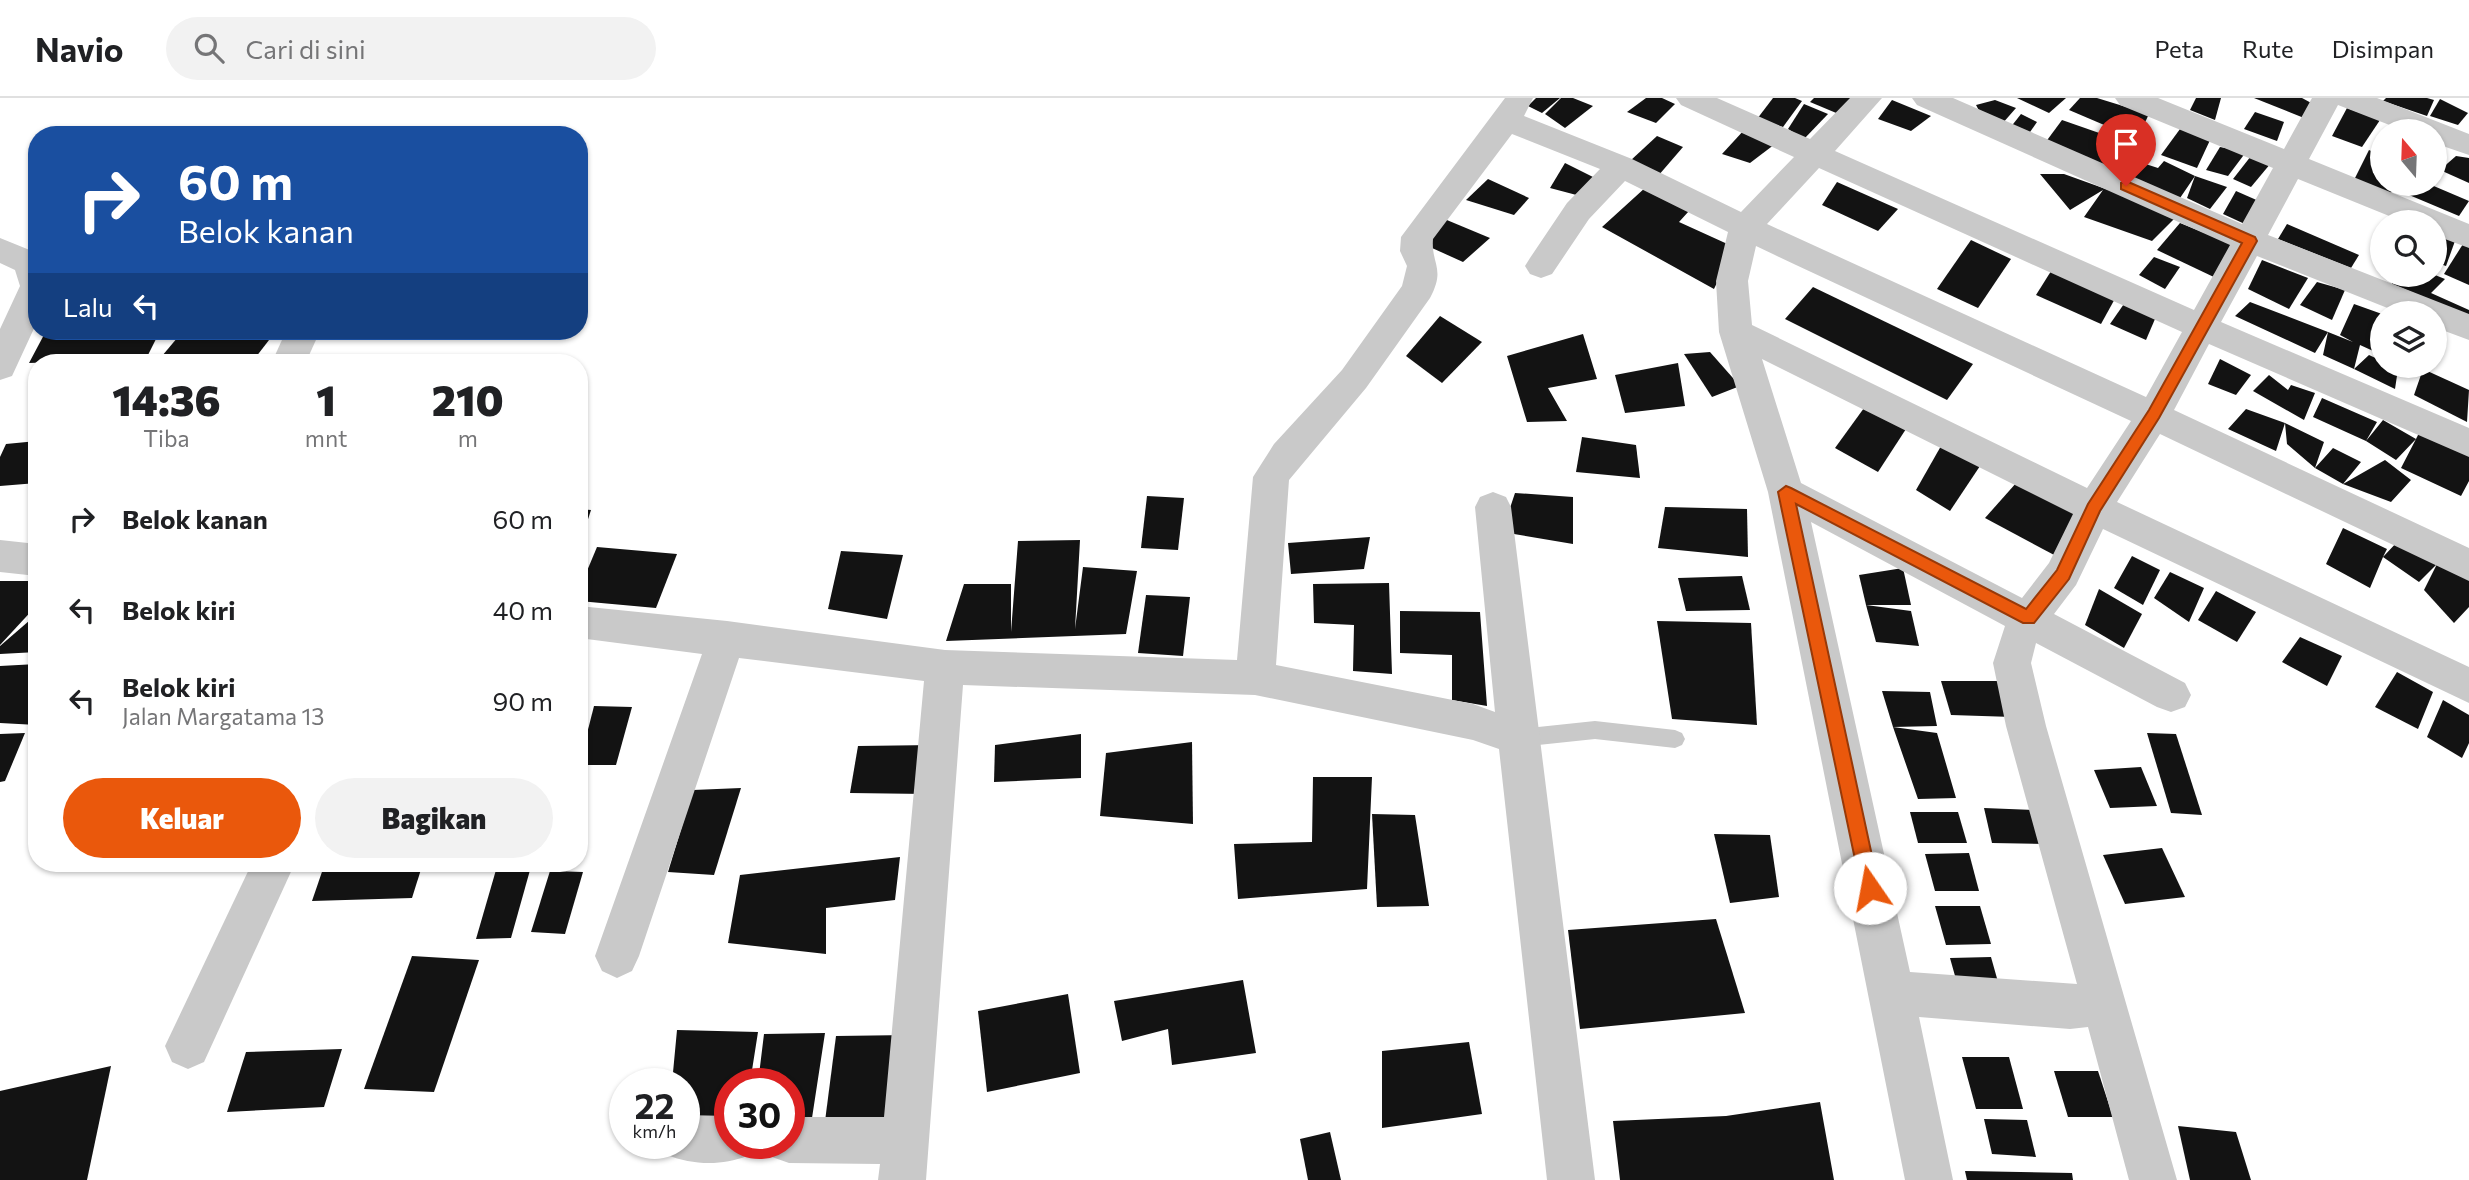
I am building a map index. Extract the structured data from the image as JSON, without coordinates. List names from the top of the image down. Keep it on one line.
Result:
{"north":"top","page":{"header":"Navio","search":"Cari di sini","nav":["Peta","Rute","Disimpan"],"turn":["60 m","Belok kanan"],"then":"Lalu","eta":["14:36","Tiba","1","mnt","210","m"],"list":[{"name":"Belok kanan","value":"60 m"},{"name":"Belok kiri","value":"40 m"},{"name":"Belok kiri","note":"Jalan Margatama 13","value":"90 m"}],"buttons":["Keluar","Bagikan"],"speed":"22 km/h","limit":"30"}}
